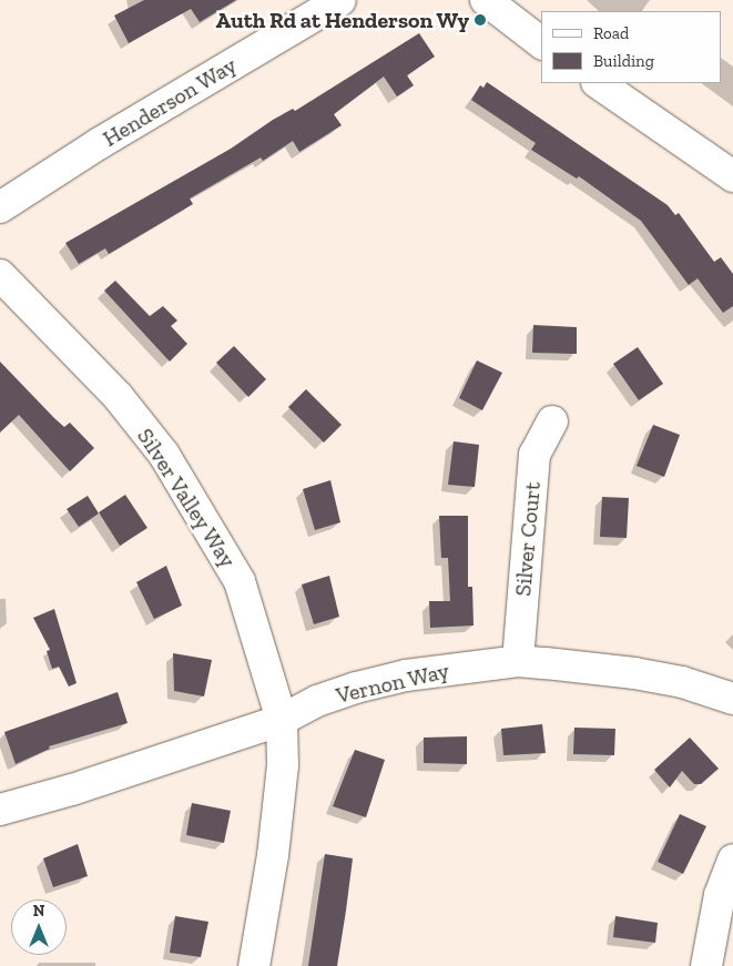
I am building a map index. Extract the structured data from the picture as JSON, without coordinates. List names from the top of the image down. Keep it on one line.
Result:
{"streets":{"street":["Henderson Way","Silver Valley Way","Silver Court","Vernon Way"]},"crossings":[["Silver Valley Way","Vernon Way"],["Silver Court","Vernon Way"]],"places":["Auth Rd at Henderson Wy"],"legend":["Road","Building"],"north":"top"}
